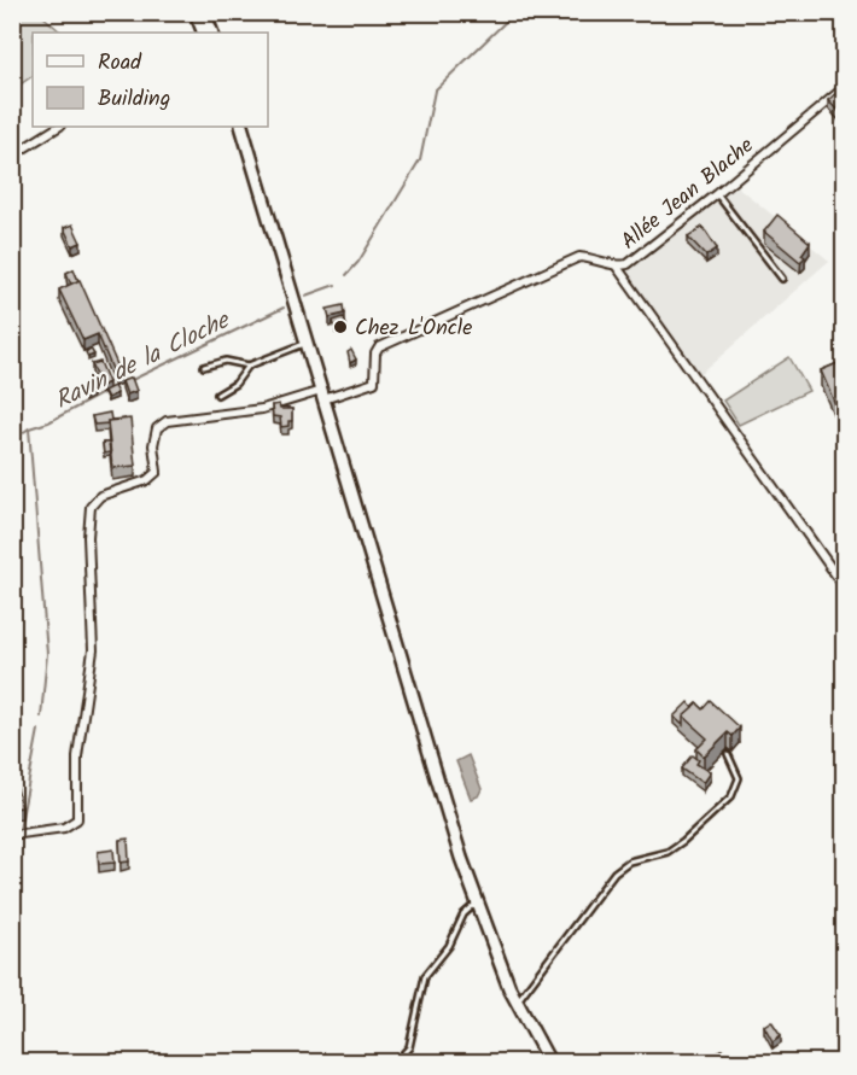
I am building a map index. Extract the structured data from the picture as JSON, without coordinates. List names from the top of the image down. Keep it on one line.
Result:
{"streets":{"street":["Allée Jean Blache"]},"water":["Ravin de la Cloche"],"places":["Chez L'Oncle"],"legend":["Road","Building"]}
